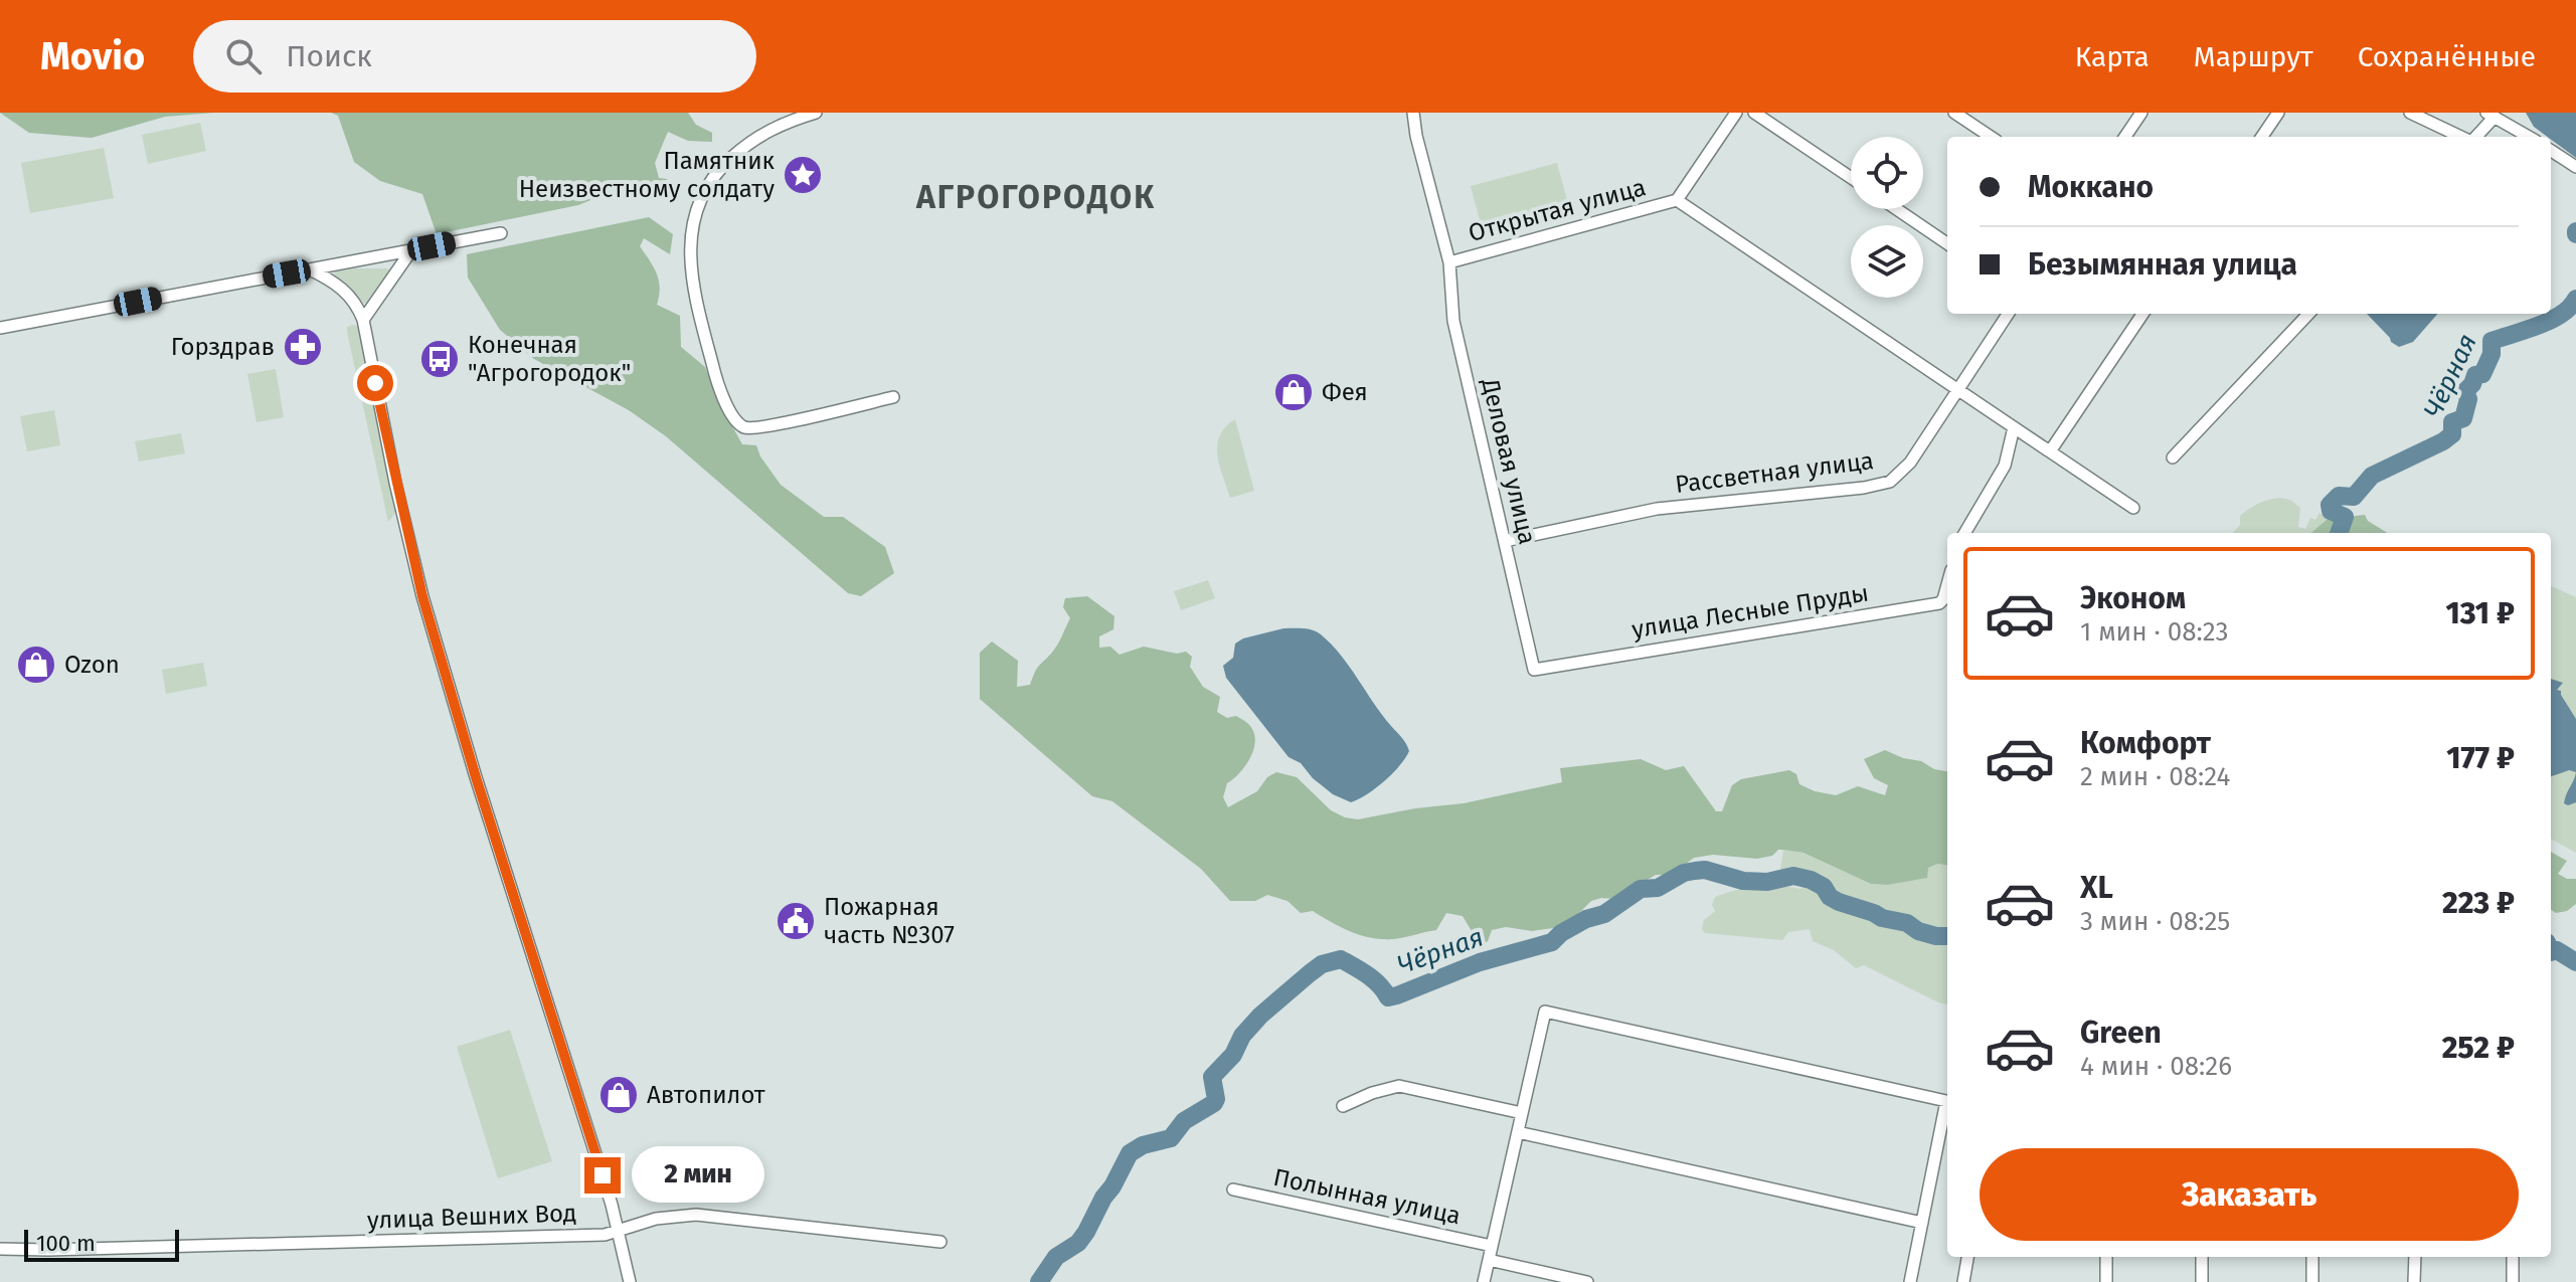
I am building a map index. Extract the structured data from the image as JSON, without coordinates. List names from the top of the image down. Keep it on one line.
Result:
{"streets":{"street":["Открытая улица","Деловая улица","Рассветная улица","улица Лесные Пруды","Полынная улица","улица Вешних Вод"]},"crossings":[["Открытая улица","Деловая улица"],["Деловая улица","Рассветная улица"],["Деловая улица","улица Лесные Пруды"]],"districts":["АГРОГОРОДОК"],"water":["Чёрная"],"places":{"place":["Памятник Неизвестному солдату"],"pharmacy":["Горздрав"],"bus stop":["Конечная \"Агрогородок\""],"shop":["Фея","Ozon","Автопилот"],"public building":["Пожарная часть №307"]},"scale_bar":"100 m","page":{"header":"Movio","search":"Поиск","nav":["Карта","Маршрут","Сохранённые"],"banner":["Моккано","Безымянная улица"],"list":[{"name":"Эконом","note":"1 мин · 08:23","value":"131 ₽"},{"name":"Комфорт","note":"2 мин · 08:24","value":"177 ₽"},{"name":"XL","note":"3 мин · 08:25","value":"223 ₽"},{"name":"Green","note":"4 мин · 08:26","value":"252 ₽"}],"buttons":"Заказать","bubble":"2 мин","scale":"100 m"}}
